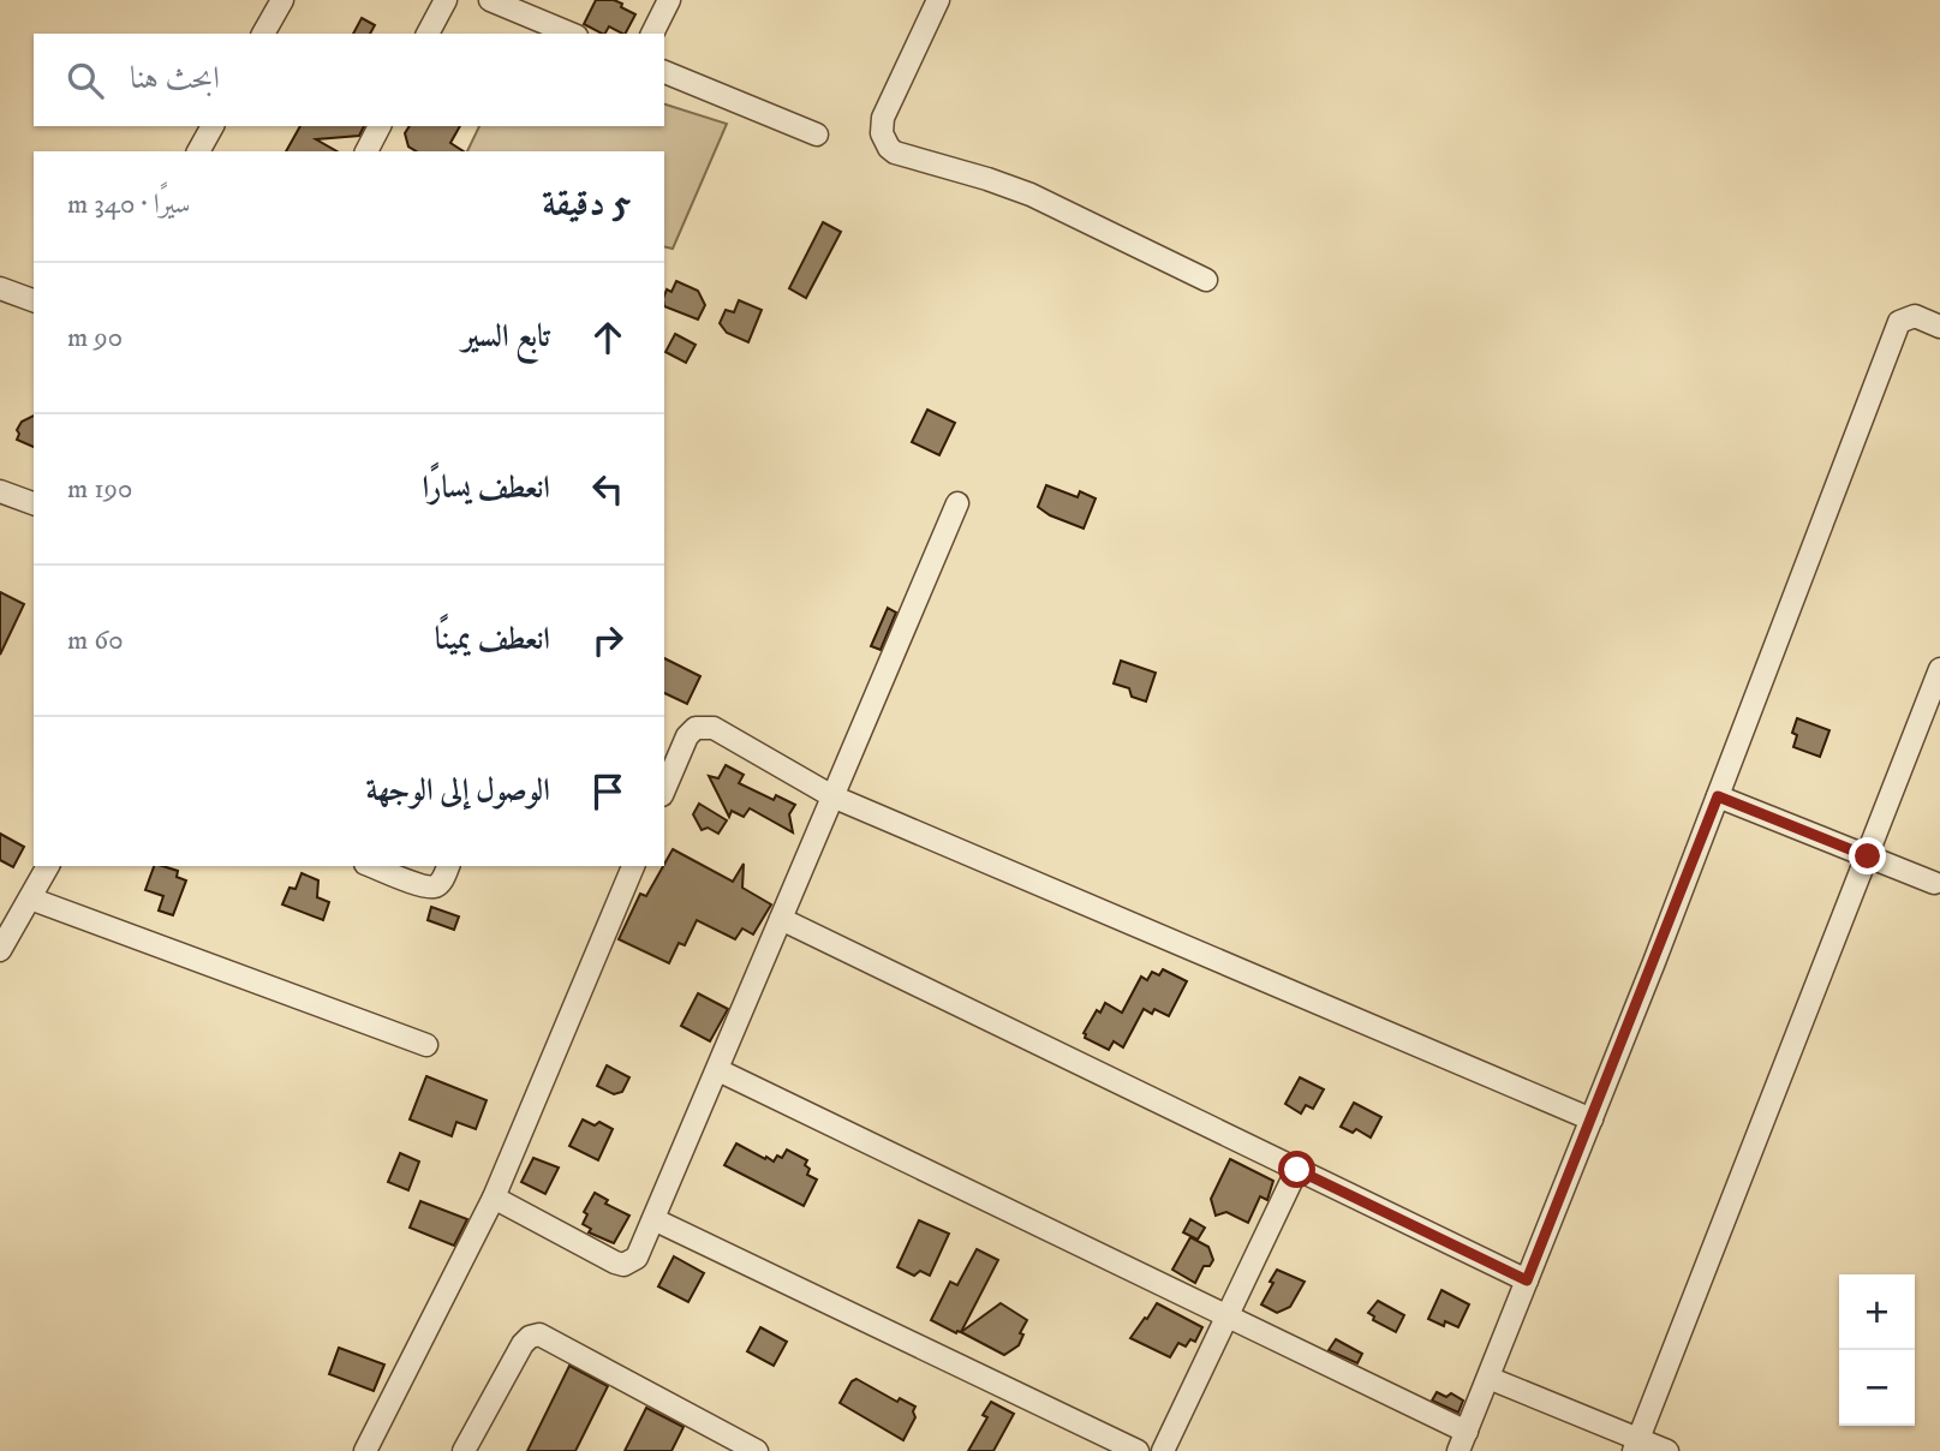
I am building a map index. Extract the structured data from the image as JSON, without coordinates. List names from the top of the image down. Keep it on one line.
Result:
{"page":{"search":"ابحث هنا","heading":["5 دقيقة","سيرًا · 340 m"],"list":[["تابع السير","90 m"],["انعطف يسارًا","190 m"],["انعطف يمينًا","60 m"],"الوصول إلى الوجهة"],"map_buttons":["+","−"]}}
